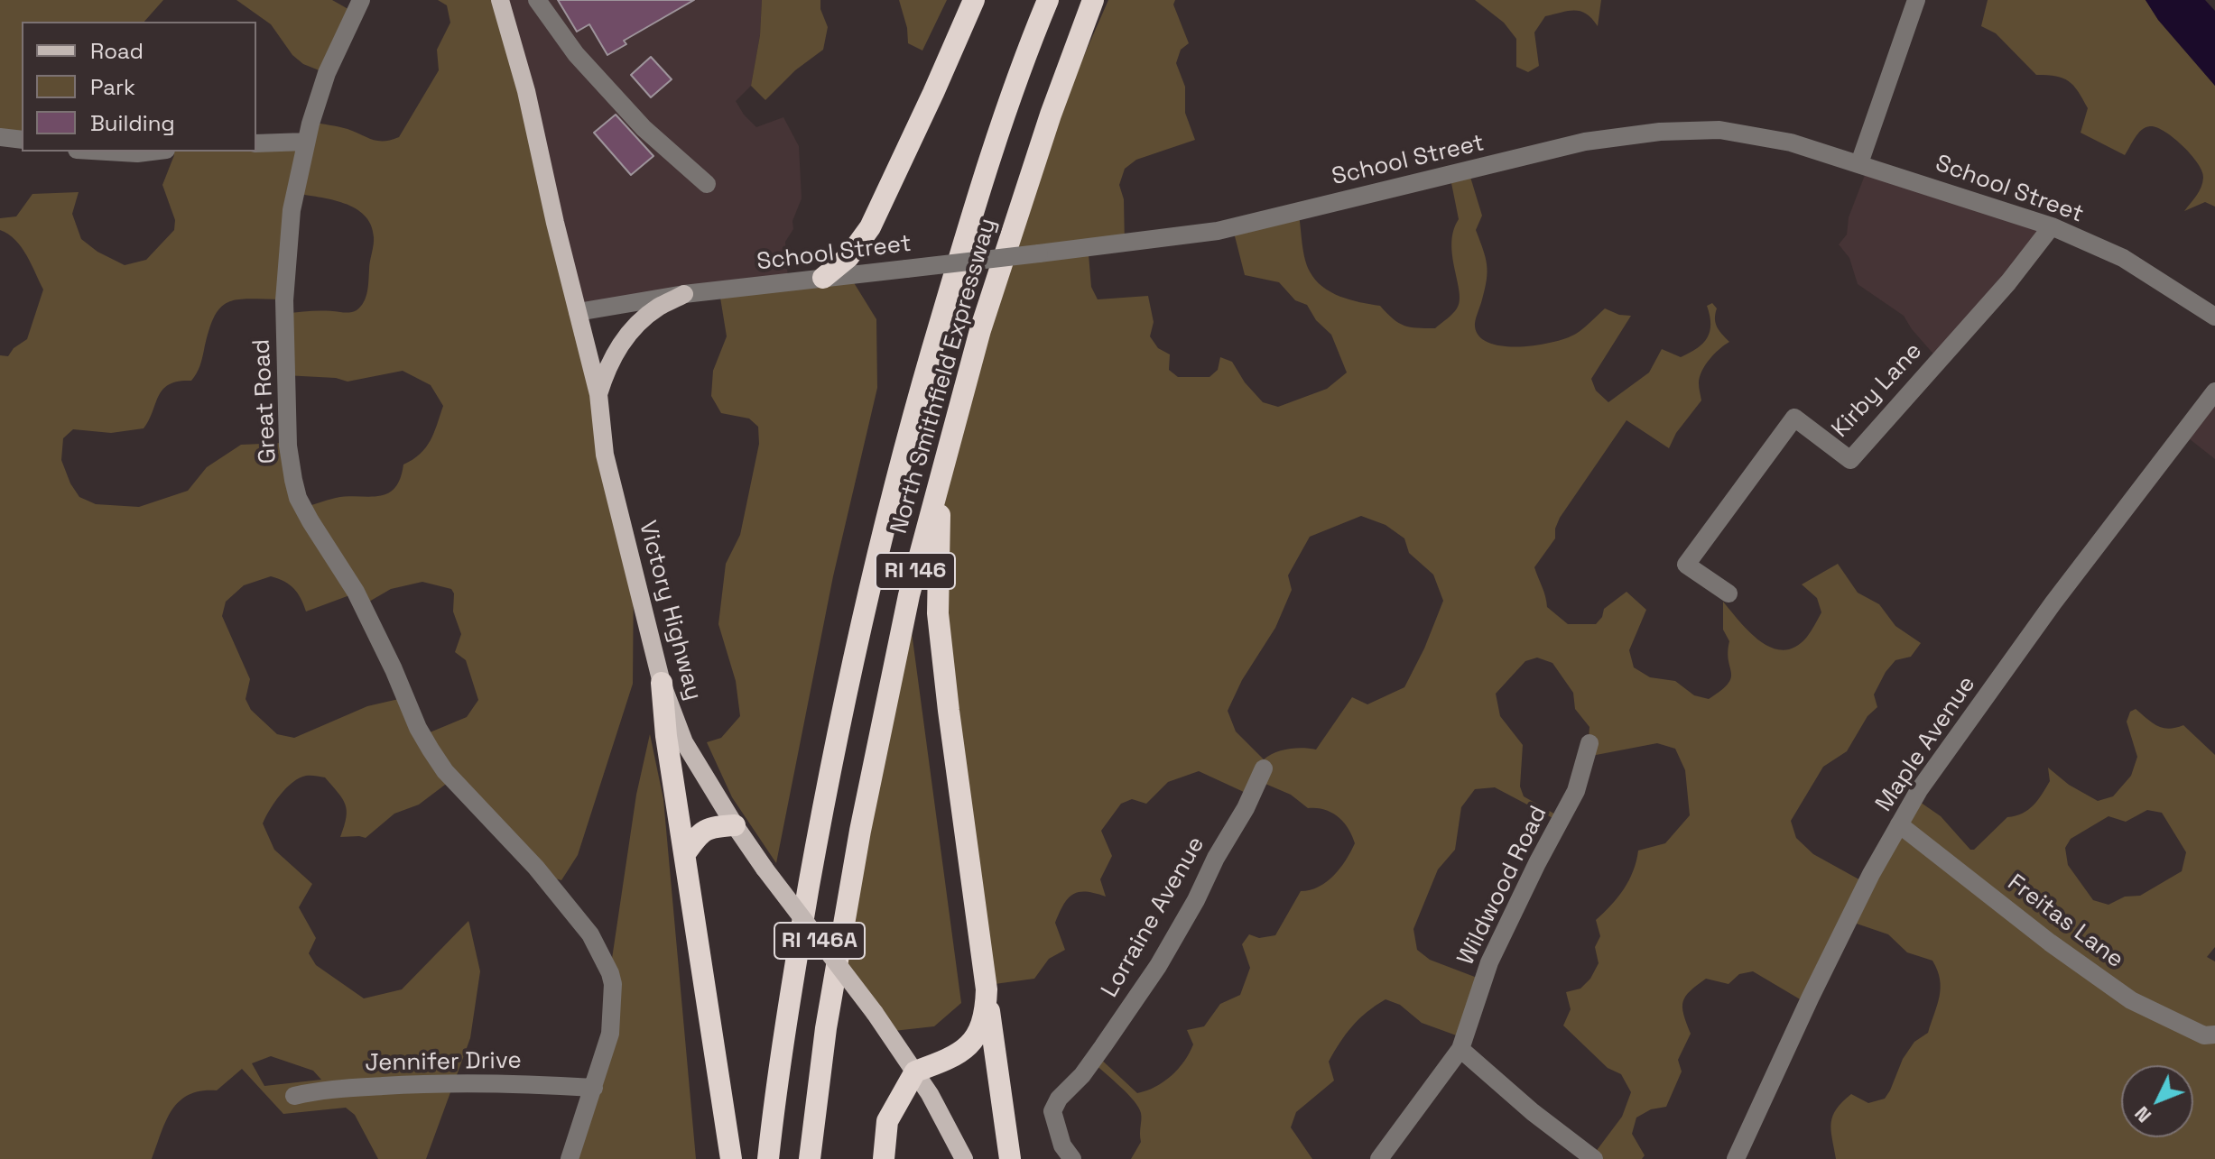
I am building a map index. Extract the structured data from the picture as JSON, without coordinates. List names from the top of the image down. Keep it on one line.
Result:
{"streets":{"highway":["North Smithfield Expressway","RI 146"],"main road":["Victory Highway","RI 146A"],"street":["School Street","Kirby Lane","Great Road","Maple Avenue","Wildwood Road","Lorraine Avenue","Freitas Lane","Jennifer Drive"]},"crossings":[["School Street","Kirby Lane"],["School Street","Victory Highway"],["Great Road","Jennifer Drive"],["Maple Avenue","Freitas Lane"]],"legend":["Road","Park","Building"],"north":"bottom left"}
